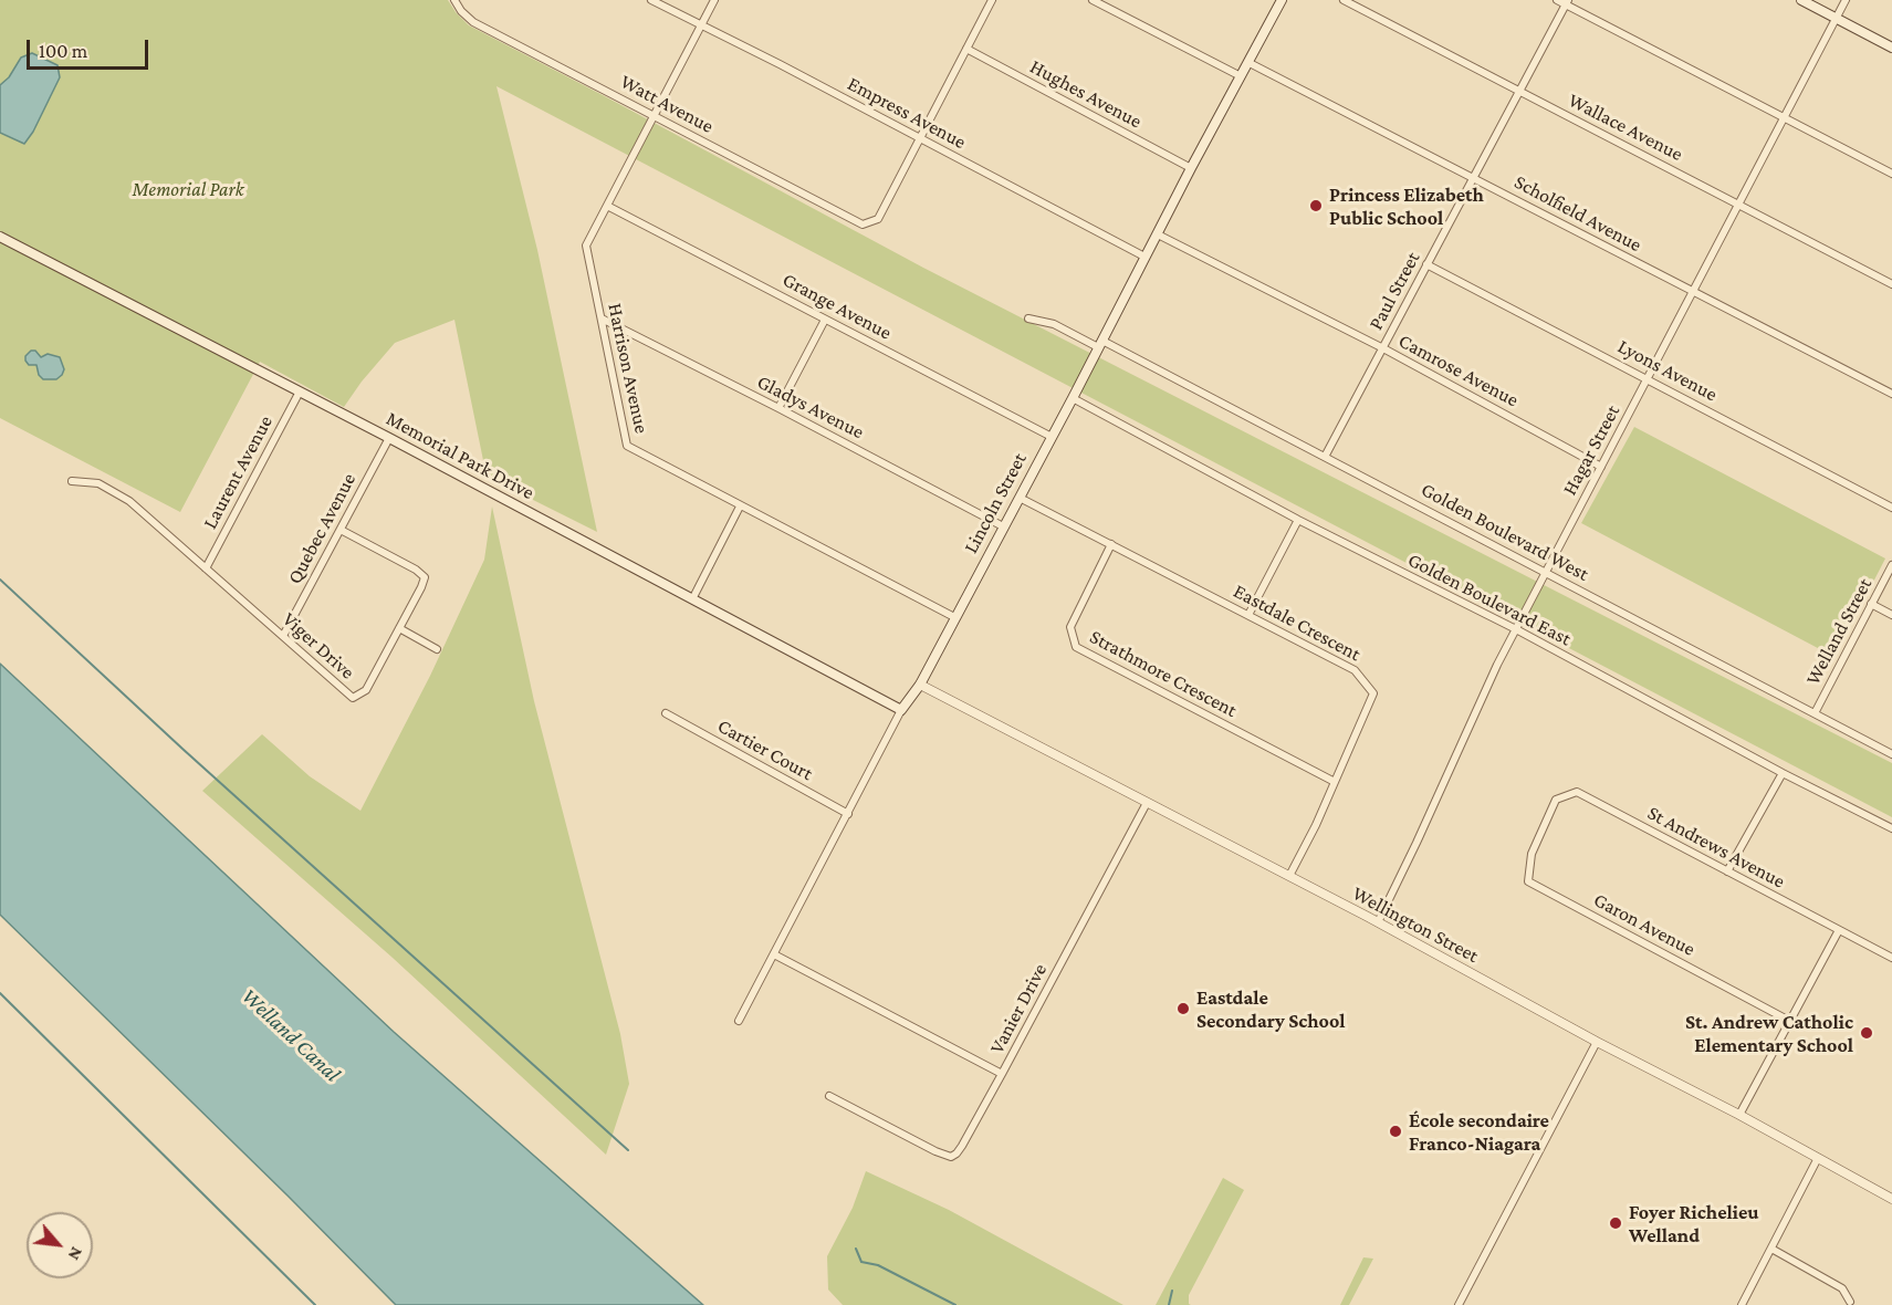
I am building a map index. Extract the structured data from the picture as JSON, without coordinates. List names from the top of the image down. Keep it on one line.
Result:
{"streets":{"main road":["Memorial Park Drive","Lincoln Street"],"street":["Hughes Avenue","Watt Avenue","Empress Avenue","Wallace Avenue","Scholfield Avenue","Paul Street","Grange Avenue","Harrison Avenue","Camrose Avenue","Lyons Avenue","Gladys Avenue","Hagar Street","Laurent Avenue","Quebec Avenue","Golden Boulevard West","Golden Boulevard East","Eastdale Crescent","Welland Street","Viger Drive","Strathmore Crescent","Cartier Court","St Andrews Avenue","Wellington Street","Garon Avenue","Vanier Drive"]},"crossings":[["Hughes Avenue","Lincoln Street"],["Watt Avenue","Empress Avenue"],["Watt Avenue","Harrison Avenue"],["Empress Avenue","Harrison Avenue"],["Empress Avenue","Lincoln Street"],["Wallace Avenue","Paul Street"],["Wallace Avenue","Hagar Street"],["Scholfield Avenue","Paul Street"],["Scholfield Avenue","Hagar Street"],["Scholfield Avenue","Lincoln Street"],["Paul Street","Camrose Avenue"],["Paul Street","Lyons Avenue"],["Paul Street","Golden Boulevard West"],["Grange Avenue","Harrison Avenue"],["Grange Avenue","Lincoln Street"],["Harrison Avenue","Gladys Avenue"],["Harrison Avenue","Lincoln Street"],["Camrose Avenue","Hagar Street"],["Camrose Avenue","Lincoln Street"],["Lyons Avenue","Hagar Street"],["Gladys Avenue","Lincoln Street"],["Hagar Street","Golden Boulevard West"],["Hagar Street","Golden Boulevard East"],["Hagar Street","Wellington Street"],["Memorial Park Drive","Laurent Avenue"],["Memorial Park Drive","Lincoln Street"],["Memorial Park Drive","Quebec Avenue"],["Laurent Avenue","Viger Drive"],["Lincoln Street","Golden Boulevard West"],["Lincoln Street","Golden Boulevard East"],["Lincoln Street","Eastdale Crescent"],["Lincoln Street","Cartier Court"],["Lincoln Street","Wellington Street"],["Lincoln Street","Vanier Drive"],["Quebec Avenue","Viger Drive"],["Golden Boulevard West","Welland Street"],["Eastdale Crescent","Strathmore Crescent"],["Eastdale Crescent","Wellington Street"],["St Andrews Avenue","Garon Avenue"],["Wellington Street","Vanier Drive"]],"water":["Welland Canal"],"parks":["Memorial Park"],"places":["Princess Elizabeth Public School","Eastdale Secondary School","St. Andrew Catholic Elementary School","École secondaire Franco-Niagara","Foyer Richelieu Welland"],"scale_bar":"100 m","north":"bottom right"}
